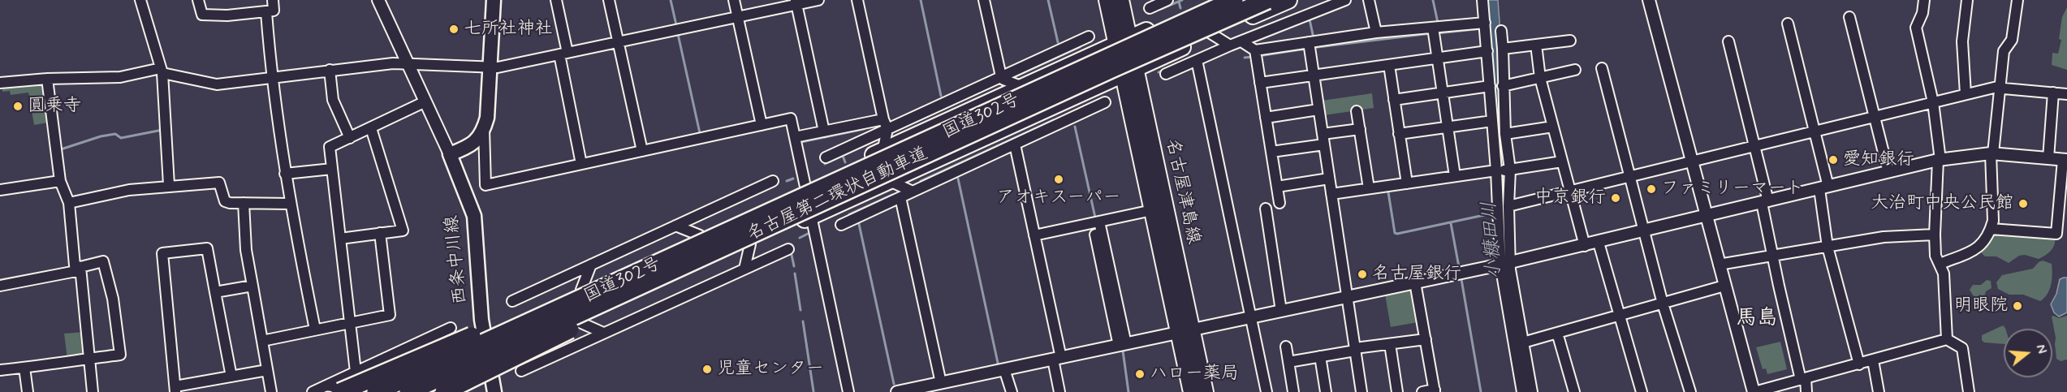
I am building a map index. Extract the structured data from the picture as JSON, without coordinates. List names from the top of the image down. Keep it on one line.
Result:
{"streets":{"highway":["国道302号","名古屋第二環状自動車道"],"main road":["名古屋津島線","西条中川線"]},"crossings":[["国道302号","名古屋津島線"],["国道302号","名古屋第二環状自動車道"],["国道302号","西条中川線"]],"districts":["馬島"],"water":["小糠田川"],"places":["七所社神社","圓乗寺","愛知銀行","アオキスーパー","ファミリーマート","中京銀行","大治町中央公民館","名古屋銀行","明眼院","児童センター","ハロー薬局"],"north":"right"}
